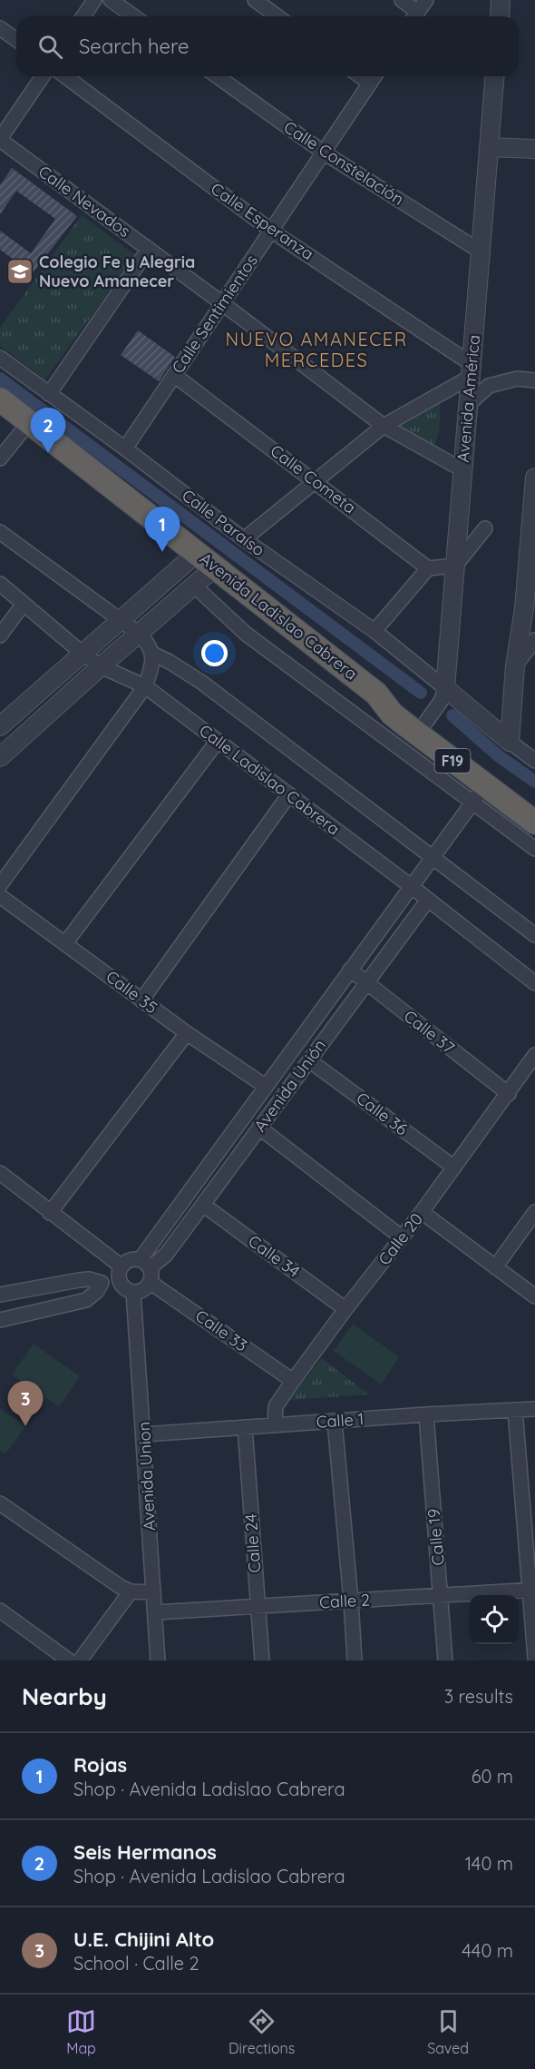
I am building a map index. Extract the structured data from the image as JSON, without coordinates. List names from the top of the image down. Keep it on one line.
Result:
{"streets":{"highway":["Avenida Ladislao Cabrera","F19"],"street":["Calle Constelación","Calle Nevados","Calle Esperanza","Calle Sentimientos","Avenida América","Calle Cometa","Calle Paraíso","Calle Ladislao Cabrera","Calle 35","Calle 37","Avenida Unión","Calle 36","Calle 20","Calle 34","Calle 33","Calle 1","Avenida Union","Calle 19","Calle 24","Calle 2"]},"crossings":[["Calle Constelación","Calle Sentimientos"],["Calle Constelación","Avenida América"],["Calle Nevados","Calle Sentimientos"],["Calle Nevados","Avenida América"],["Calle Esperanza","Calle Sentimientos"],["Calle Esperanza","Avenida América"],["Calle Sentimientos","Calle Cometa"],["Calle Sentimientos","Calle Paraíso"],["Avenida América","Calle Paraíso"],["Avenida América","F19"],["Calle Paraíso","F19"],["Avenida Ladislao Cabrera","F19"],["Calle Ladislao Cabrera","Avenida Unión"],["Calle 37","Avenida Unión"],["Calle 37","Calle 20"],["Avenida Unión","Calle 36"],["Avenida Unión","Calle 34"],["Avenida Unión","Calle 33"],["Avenida Unión","Avenida Union"],["Calle 36","Calle 20"],["Calle 20","Calle 34"],["Calle 20","Calle 33"],["Calle 20","Calle 1"],["Calle 33","Avenida Union"],["Calle 1","Avenida Union"],["Calle 1","Calle 19"],["Calle 1","Calle 24"],["Avenida Union","Calle 2"],["Calle 19","Calle 2"],["Calle 24","Calle 2"]],"districts":["NUEVO AMANECER MERCEDES"],"places":{"school or university":["Colegio Fe y Alegria Nuevo Amanecer"]},"page":{"search":"Search here","pins":["2","1","3"],"heading":["Nearby","3 results"],"list":[{"mark":"1","name":"Rojas","note":"Shop · Avenida Ladislao Cabrera","value":"60 m"},{"mark":"2","name":"Seis Hermanos","note":"Shop · Avenida Ladislao Cabrera","value":"140 m"},{"mark":"3","name":"U.E. Chijini Alto","note":"School · Calle 2","value":"440 m"}],"nav":["Map","Directions","Saved"]}}
